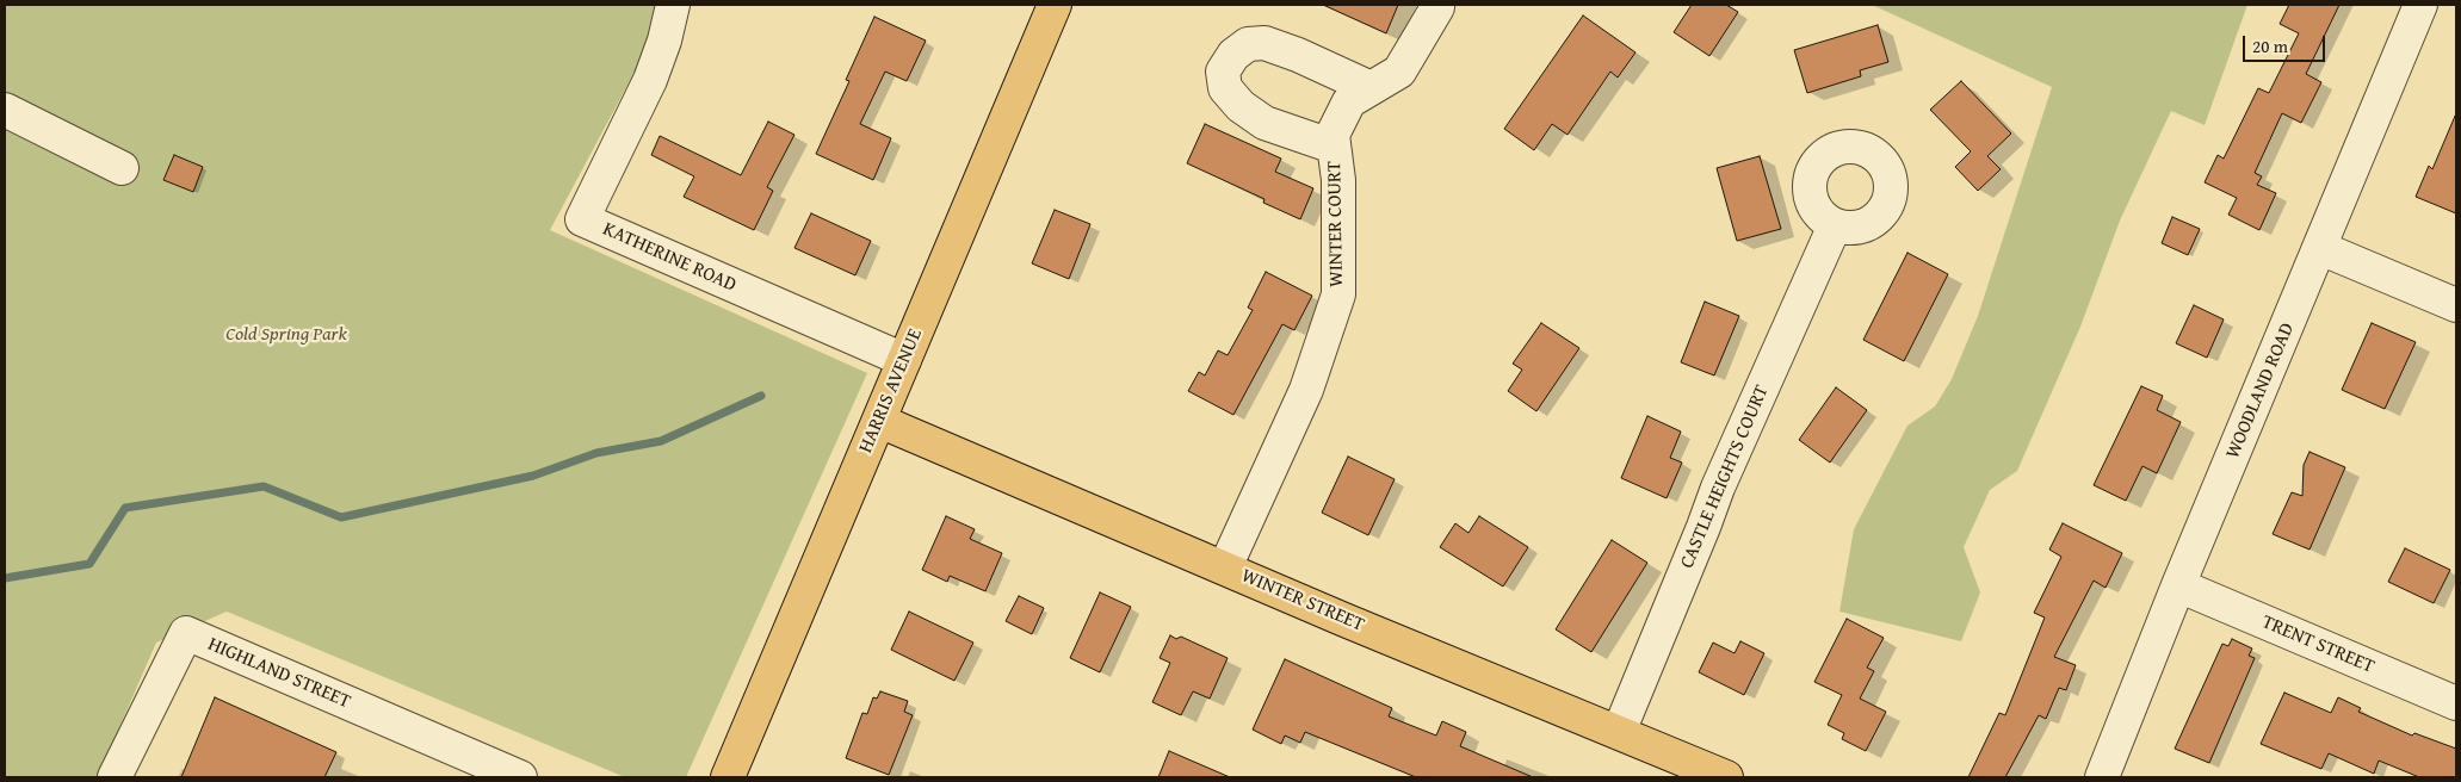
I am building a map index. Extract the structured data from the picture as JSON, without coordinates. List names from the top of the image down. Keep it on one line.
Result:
{"streets":{"main road":["HARRIS AVENUE","WINTER STREET"],"street":["WINTER COURT","KATHERINE ROAD","WOODLAND ROAD","CASTLE HEIGHTS COURT","TRENT STREET","HIGHLAND STREET"]},"crossings":[["WINTER COURT","WINTER STREET"],["KATHERINE ROAD","HARRIS AVENUE"],["HARRIS AVENUE","WINTER STREET"],["WOODLAND ROAD","TRENT STREET"],["CASTLE HEIGHTS COURT","WINTER STREET"]],"parks":["Cold Spring Park"],"scale_bar":"20 m"}
